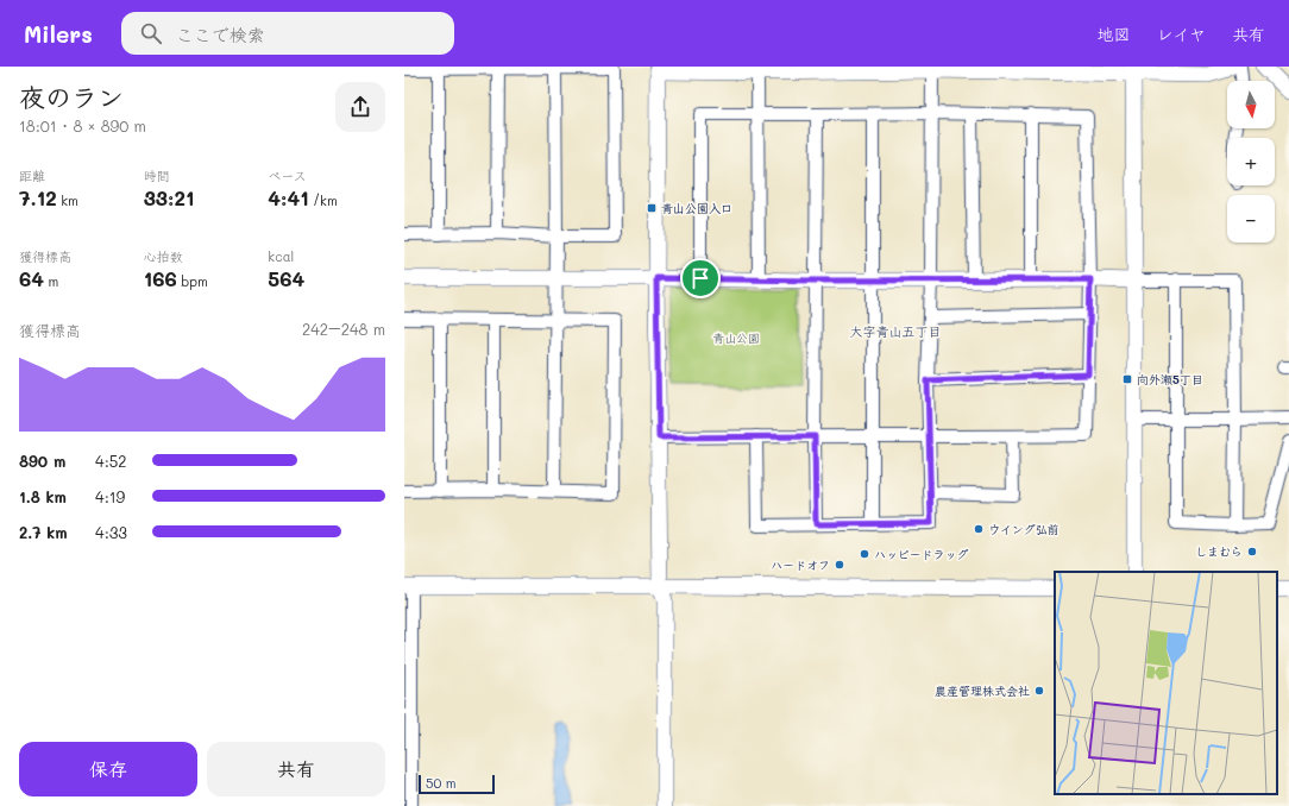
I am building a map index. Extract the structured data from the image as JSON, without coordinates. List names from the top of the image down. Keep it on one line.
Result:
{"districts":["大字青山五丁目"],"parks":["青山公園"],"places":{"transit":["青山公園入口","向外瀬5丁目"],"other":["ウイング弘前","しまむら","ハッピードラッグ","ハードオフ","農産管理株式会社"]},"scale_bar":"50 m","north":"bottom","page":{"header":"Milers","search":"ここで検索","nav":["地図","レイヤ","共有"],"heading":["夜のラン","18:01 · 8 × 890 m"],"map_buttons":["+","−"],"stats":[["距離","7.12 km"],["時間","33:21"],["ペース","4:41 /km"],["獲得標高","64 m"],["心拍数","166 bpm"],["kcal","564"]],"chart":["獲得標高","242–248 m"],"list":[{"name":"890 m","note":"4:52"},{"name":"1.8 km","note":"4:19"},{"name":"2.7 km","note":"4:33"}],"buttons":["保存","共有"],"scale":"50 m"}}
